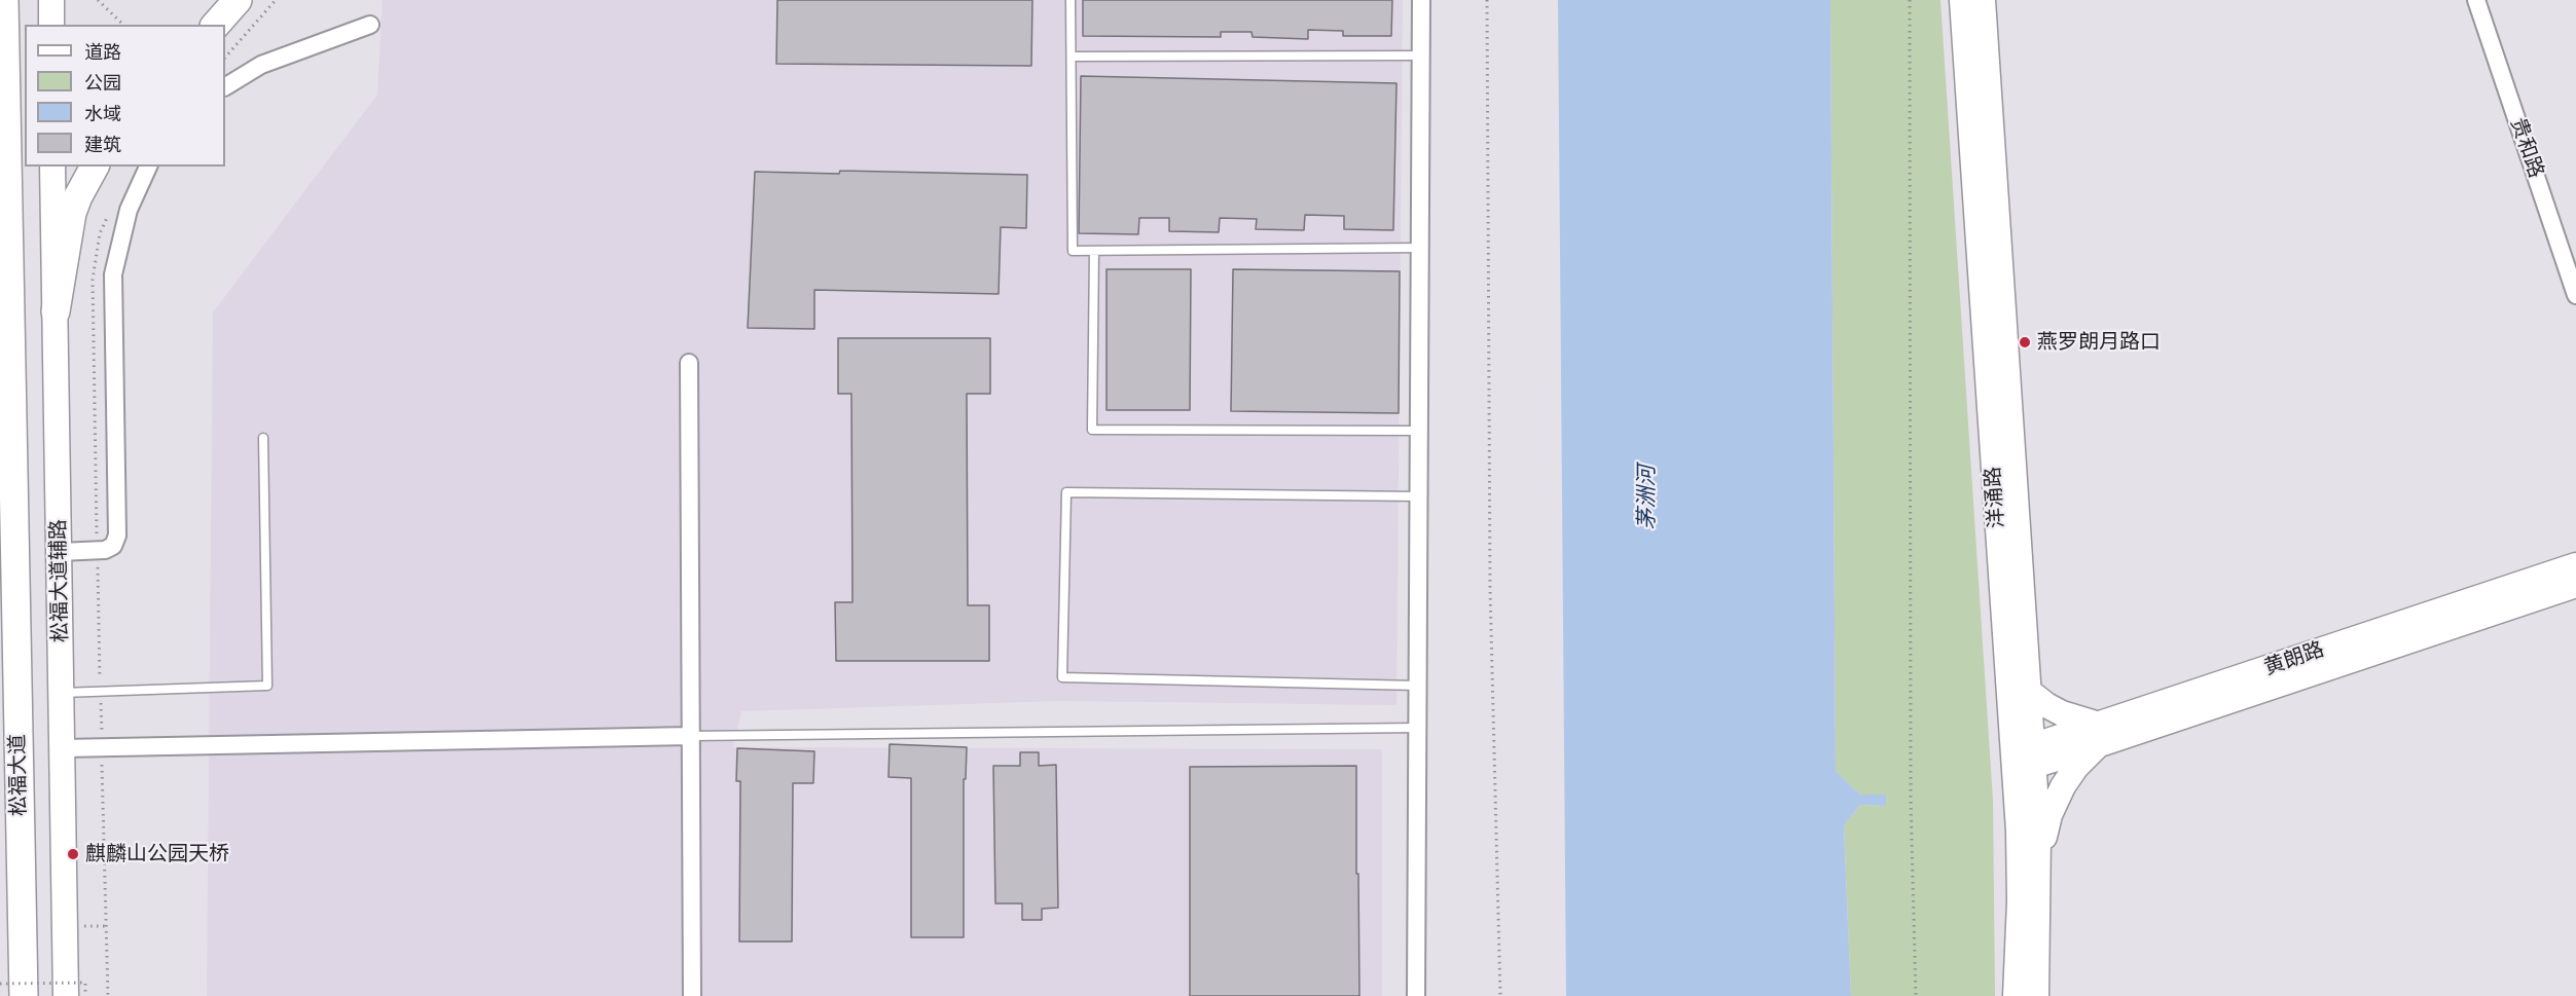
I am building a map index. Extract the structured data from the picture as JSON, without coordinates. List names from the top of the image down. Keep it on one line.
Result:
{"streets":{"main road":["松福大道"],"street":["贵和路","洋涌路","松福大道辅路","黄朗路"]},"crossings":[["洋涌路","黄朗路"]],"water":["茅洲河"],"places":["燕罗朗月路口","麒麟山公园天桥"],"legend":["道路","公园","水域","建筑"]}
